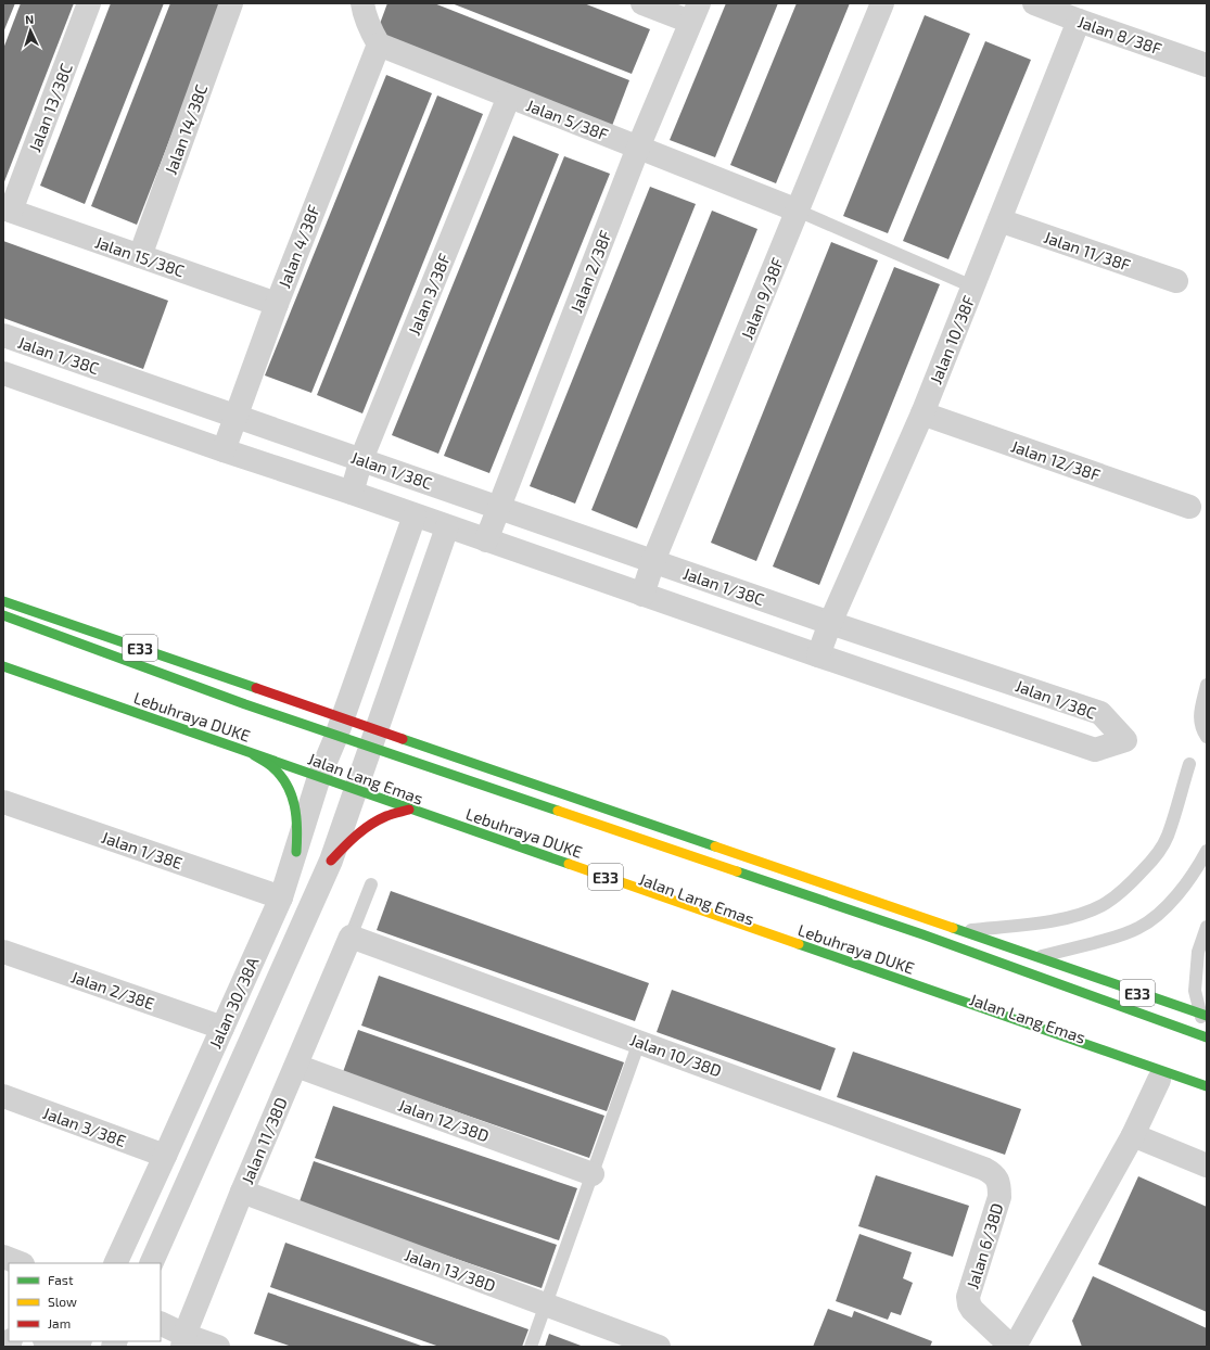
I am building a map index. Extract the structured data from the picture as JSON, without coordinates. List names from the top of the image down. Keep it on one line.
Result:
{"streets":{"main road":["E33","Lebuhraya DUKE","Jalan Lang Emas"],"street":["Jalan 8/38F","Jalan 13/38C","Jalan 5/38F","Jalan 14/38C","Jalan 4/38F","Jalan 11/38F","Jalan 15/38C","Jalan 2/38F","Jalan 3/38F","Jalan 9/38F","Jalan 10/38F","Jalan 1/38C","Jalan 12/38F","Jalan 1/38E","Jalan 2/38E","Jalan 30/38A","Jalan 10/38D","Jalan 12/38D","Jalan 3/38E","Jalan 11/38D","Jalan 6/38D","Jalan 13/38D"]},"crossings":[["Jalan 8/38F","Jalan 10/38F"],["Jalan 13/38C","Jalan 15/38C"],["Jalan 5/38F","Jalan 4/38F"],["Jalan 5/38F","Jalan 2/38F"],["Jalan 5/38F","Jalan 3/38F"],["Jalan 5/38F","Jalan 9/38F"],["Jalan 14/38C","Jalan 15/38C"],["Jalan 4/38F","Jalan 15/38C"],["Jalan 4/38F","Jalan 1/38C"],["Jalan 11/38F","Jalan 10/38F"],["Jalan 2/38F","Jalan 1/38C"],["Jalan 3/38F","Jalan 1/38C"],["Jalan 9/38F","Jalan 1/38C"],["Jalan 10/38F","Jalan 1/38C"],["Jalan 10/38F","Jalan 12/38F"],["Jalan 1/38C","Jalan 30/38A"],["Jalan Lang Emas","Jalan 30/38A"],["Jalan 1/38E","Jalan 30/38A"],["Jalan 2/38E","Jalan 30/38A"],["Jalan 30/38A","Jalan 3/38E"],["Jalan 10/38D","Jalan 11/38D"],["Jalan 10/38D","Jalan 6/38D"],["Jalan 12/38D","Jalan 11/38D"],["Jalan 11/38D","Jalan 13/38D"]],"legend":["Fast","Slow","Jam"],"north":"top"}
